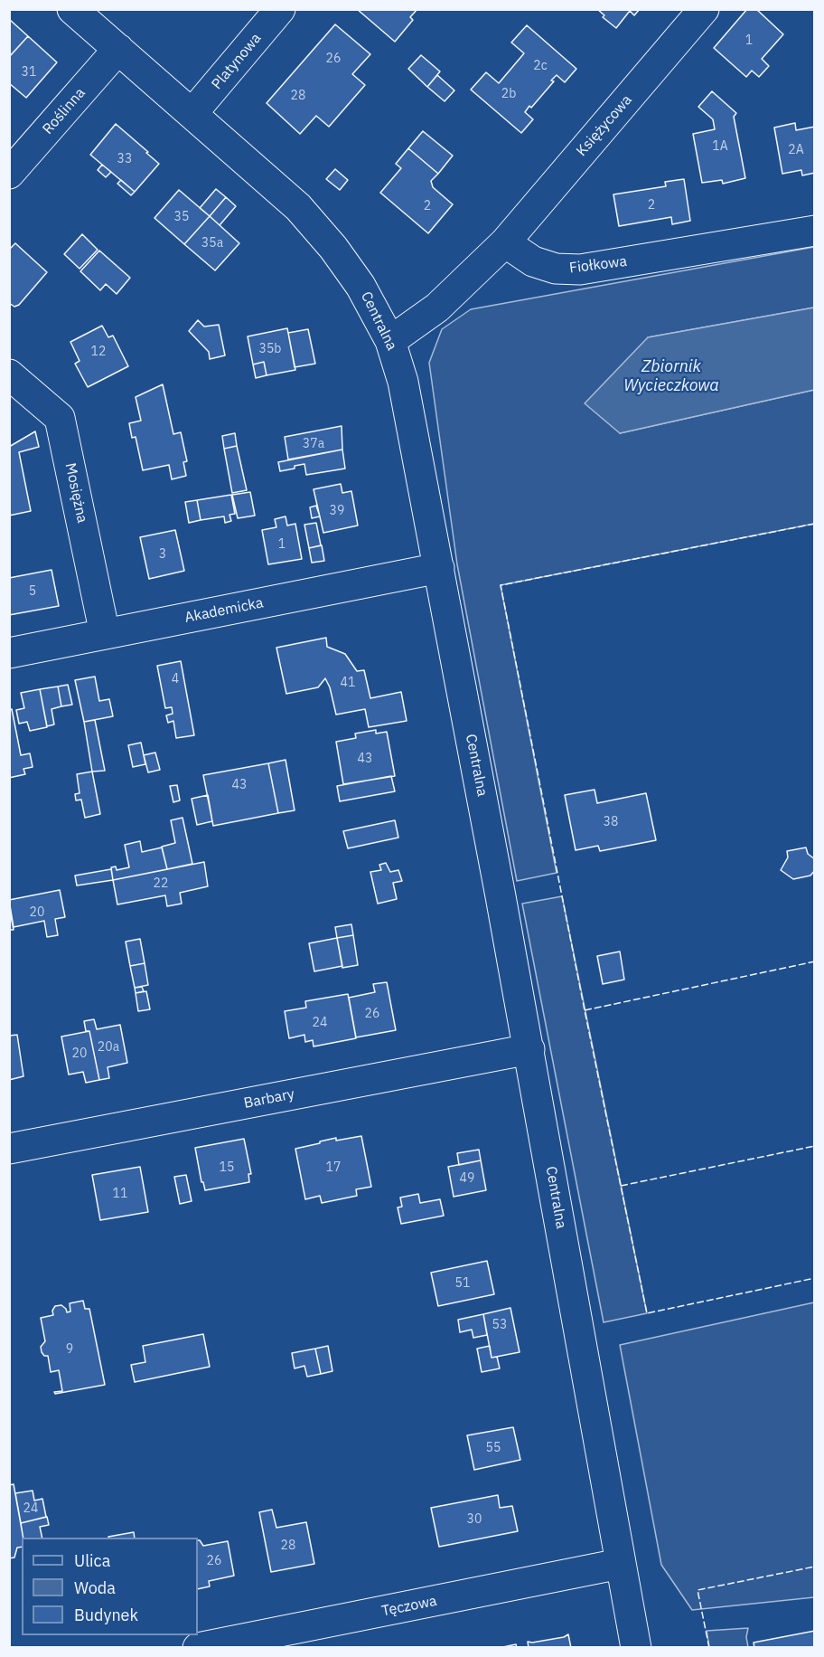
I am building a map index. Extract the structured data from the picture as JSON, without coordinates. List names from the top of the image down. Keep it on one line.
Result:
{"streets":{"street":["Platynowa","Roślinna","Księżycowa","Fiołkowa","Centralna","Mosiężna","Akademicka","Barbary","Tęczowa"]},"crossings":[["Platynowa","Centralna"],["Roślinna","Centralna"],["Księżycowa","Fiołkowa"],["Centralna","Akademicka"],["Centralna","Barbary"],["Centralna","Tęczowa"],["Mosiężna","Akademicka"]],"water":["Zbiornik Wycieczkowa"],"house_numbers":["1","26","2c","31","2b","28","1A","2A","33","2","2","35","35a","35b","12","37a","39","1","3","5","4","41","43","43","38","22","20","26","24","20a","20","15","17","49","11","51","53","9","55","24","30","28","26"],"legend":["Ulica","Woda","Budynek"]}
